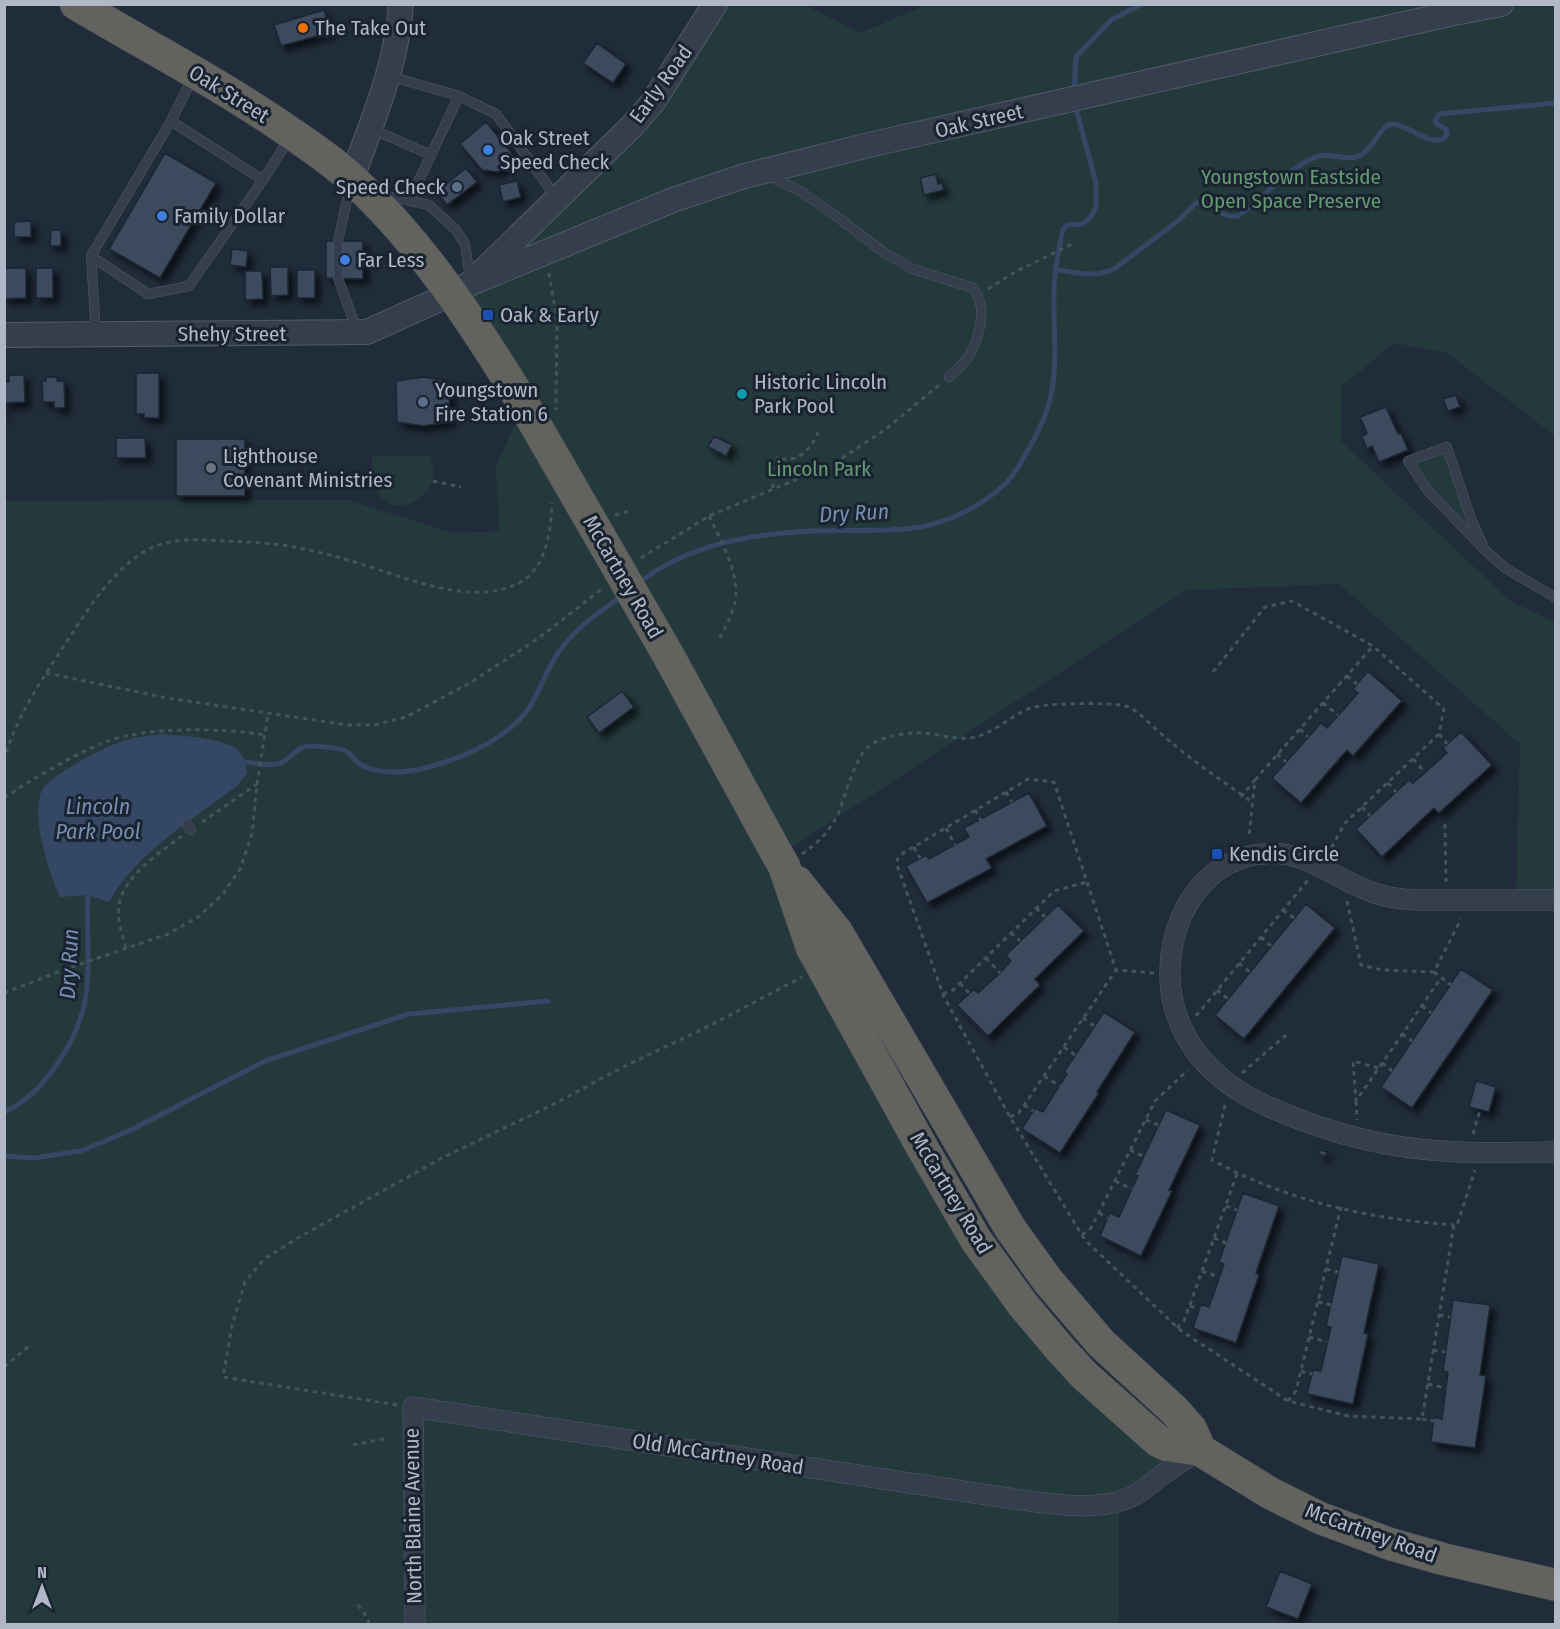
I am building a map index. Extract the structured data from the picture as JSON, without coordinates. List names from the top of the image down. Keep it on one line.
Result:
{"streets":{"highway":["Oak Street","McCartney Road"],"street":["Early Road","Shehy Street","Old McCartney Road","North Blaine Avenue"]},"crossings":[["Early Road","Oak Street"],["Early Road","Shehy Street"],["Early Road","McCartney Road"],["Oak Street","Shehy Street"],["Oak Street","McCartney Road"],["Shehy Street","McCartney Road"],["McCartney Road","Old McCartney Road"],["Old McCartney Road","North Blaine Avenue"]],"water":["Dry Run","Lincoln Park Pool"],"parks":["Youngstown Eastside Open Space Preserve","Lincoln Park"],"places":{"other":["The Take Out","Oak Street Speed Check","Speed Check","Family Dollar","Far Less","Historic Lincoln Park Pool","Youngstown Fire Station 6","Lighthouse Covenant Ministries"],"transit":["Oak & Early","Kendis Circle"]},"north":"top"}
